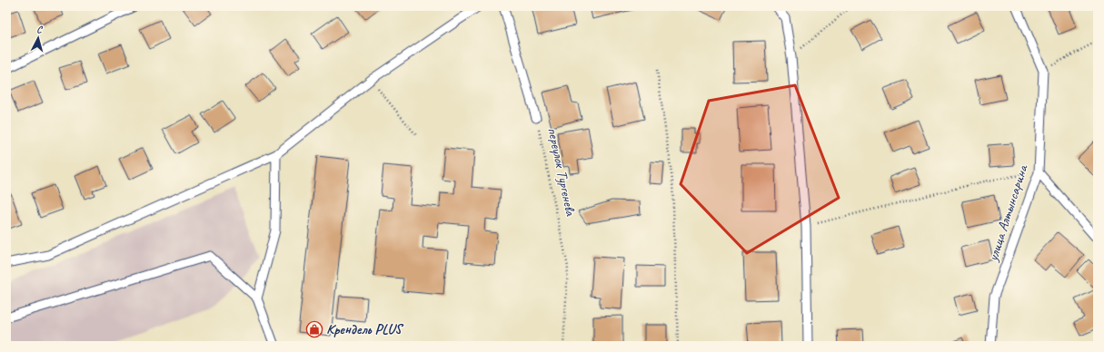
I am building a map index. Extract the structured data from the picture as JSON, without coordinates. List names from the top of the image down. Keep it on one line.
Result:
{"streets":{"lane":["переулок Тургенева","улица Алтынсарина"]},"places":{"shop":["Крендель PLUS"]},"north":"top"}
